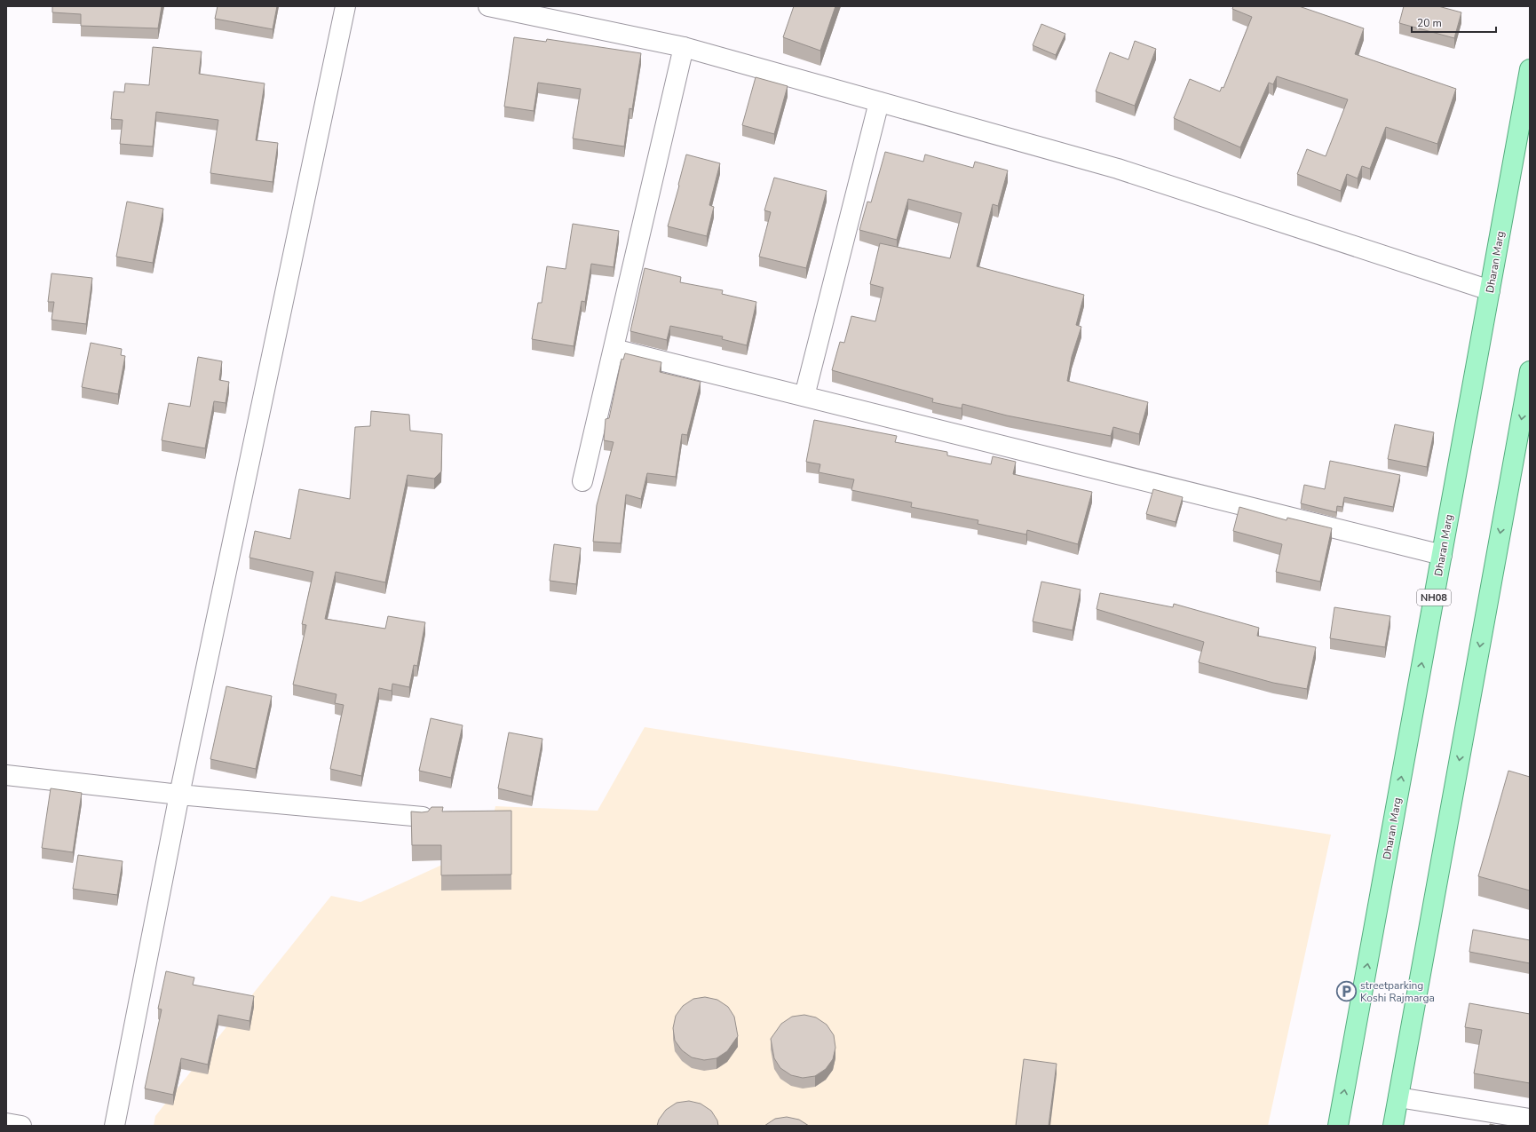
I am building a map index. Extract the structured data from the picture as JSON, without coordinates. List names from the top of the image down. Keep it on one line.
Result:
{"streets":{"main road":["Dharan Marg","NH08"]},"places":{"parking":["streetparking Koshi Rajmarga"]},"scale_bar":"20 m"}
